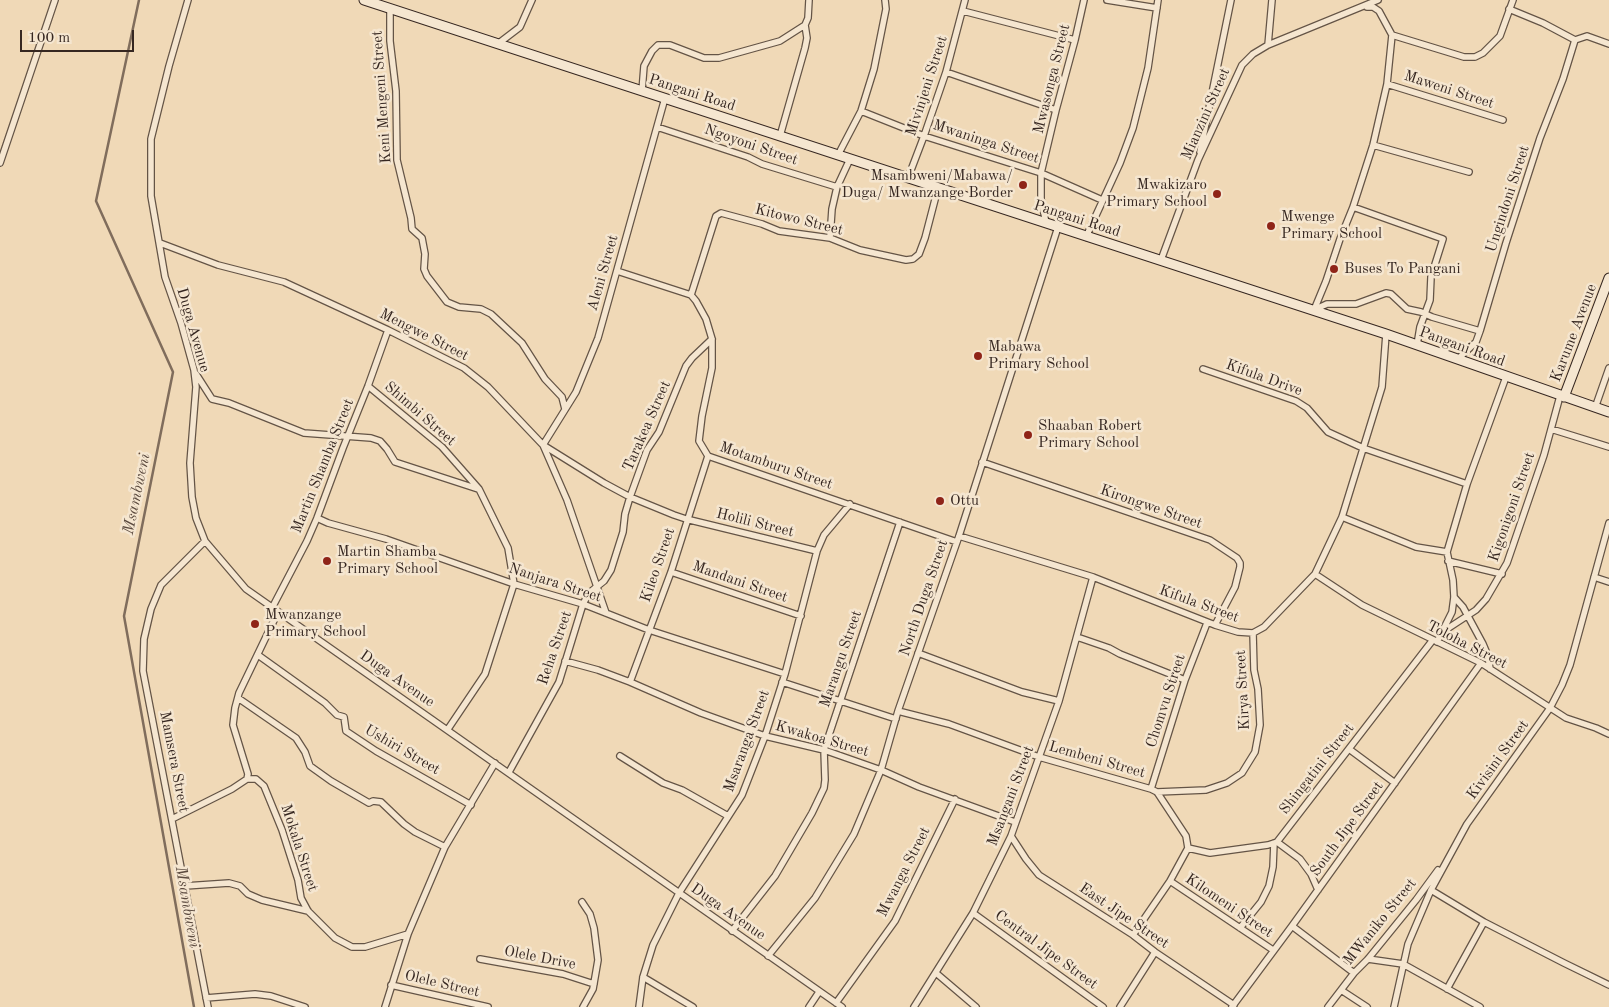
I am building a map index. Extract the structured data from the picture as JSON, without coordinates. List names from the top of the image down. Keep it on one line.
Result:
{"streets":{"main road":["Pangani Road","Karume Avenue"],"street":["Mwasonga Street","Mivinjeni Street","Maweni Street","Keni Mengeni Street","Mianzini Street","Mwaninga Street","Ngoyoni Street","Ungindoni Street","Kitowo Street","Aleni Street","Duga Avenue","Mengwe Street","Kifula Drive","Shimbi Street","Tarakea Street","Martin Shamba Street","Motamburu Street","Kirongwe Street","Kigonigoni Street","Holili Street","Kileo Street","Mandani Street","Nanjara Street","North Duga Street","Kifula Street","Toloha Street","Reha Street","Marangu Street","Kirya Street","Chomvu Street","Kwakoa Street","Msaranga Street","Ushiri Street","Lembeni Street","Kivisini Street","Mamsera Street","Shingatini Street","Msangani Street","South Jipe Street","Mokala Street","Mwanga Street","Kilomeni Street","East Jipe Street","MWaniko Street","Central Jipe Street","Olele Drive","Olele Street"]},"crossings":[["Mwasonga Street","Pangani Road"],["Mwasonga Street","Mwaninga Street"],["Mivinjeni Street","Pangani Road"],["Mivinjeni Street","Mwaninga Street"],["Pangani Road","Keni Mengeni Street"],["Pangani Road","Mianzini Street"],["Pangani Road","Ungindoni Street"],["Pangani Road","Kitowo Street"],["Pangani Road","Aleni Street"],["Pangani Road","Karume Avenue"],["Pangani Road","Kigonigoni Street"],["Pangani Road","North Duga Street"],["Pangani Road","Kifula Street"],["Pangani Road","Shingatini Street"],["Keni Mengeni Street","Aleni Street"],["Ngoyoni Street","Aleni Street"],["Kitowo Street","Motamburu Street"],["Aleni Street","Mengwe Street"],["Aleni Street","Holili Street"],["Duga Avenue","Mengwe Street"],["Duga Avenue","Shimbi Street"],["Duga Avenue","Martin Shamba Street"],["Duga Avenue","North Duga Street"],["Duga Avenue","Reha Street"],["Duga Avenue","Marangu Street"],["Duga Avenue","Msaranga Street"],["Duga Avenue","Mamsera Street"],["Duga Avenue","Mwanga Street"],["Karume Avenue","Kigonigoni Street"],["Mengwe Street","Tarakea Street"],["Mengwe Street","Martin Shamba Street"],["Mengwe Street","Holili Street"],["Mengwe Street","Nanjara Street"],["Mengwe Street","Reha Street"],["Kifula Drive","Kifula Street"],["Kifula Drive","Shingatini Street"],["Shimbi Street","Martin Shamba Street"],["Shimbi Street","Nanjara Street"],["Tarakea Street","Motamburu Street"],["Tarakea Street","Holili Street"],["Tarakea Street","Reha Street"],["Martin Shamba Street","Nanjara Street"],["Motamburu Street","Kileo Street"],["Motamburu Street","North Duga Street"],["Motamburu Street","Kifula Street"],["Motamburu Street","Marangu Street"],["Motamburu Street","Msaranga Street"],["Kirongwe Street","North Duga Street"],["Kirongwe Street","Kifula Street"],["Kigonigoni Street","Shingatini Street"],["Holili Street","Kileo Street"],["Holili Street","Msaranga Street"],["Kileo Street","Mandani Street"],["Kileo Street","Nanjara Street"],["Kileo Street","Kwakoa Street"],["Mandani Street","Msaranga Street"],["Nanjara Street","Reha Street"],["Nanjara Street","Msaranga Street"],["North Duga Street","Kifula Street"],["North Duga Street","Kwakoa Street"],["North Duga Street","Lembeni Street"],["Kifula Street","Toloha Street"],["Kifula Street","Kirya Street"],["Kifula Street","Chomvu Street"],["Kifula Street","Msangani Street"],["Toloha Street","Kivisini Street"],["Toloha Street","Shingatini Street"],["Toloha Street","South Jipe Street"],["Reha Street","Kwakoa Street"],["Marangu Street","Kwakoa Street"],["Kirya Street","Chomvu Street"],["Kirya Street","Lembeni Street"],["Chomvu Street","Lembeni Street"],["Kwakoa Street","Msaranga Street"],["Kwakoa Street","Msangani Street"],["Kwakoa Street","Mwanga Street"],["Lembeni Street","Msangani Street"],["Kivisini Street","MWaniko Street"],["Msangani Street","East Jipe Street"],["Msangani Street","Central Jipe Street"],["South Jipe Street","Kilomeni Street"],["South Jipe Street","East Jipe Street"]],"water":["Msambweni"],"places":["Msambweni/Mabawa/ Duga/ Mwanzange Border","Mwakizaro Primary School","Mwenge Primary School","Buses To Pangani","Mabawa Primary School","Shaaban Robert Primary School","Ottu","Martin Shamba Primary School","Mwanzange Primary School"],"scale_bar":"100 m"}
